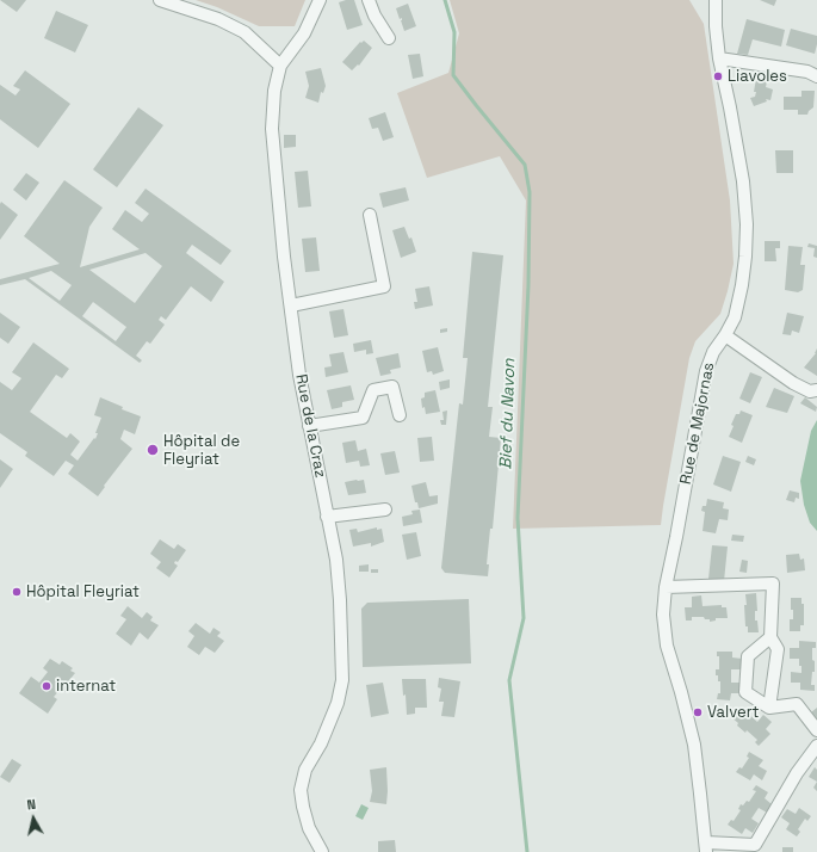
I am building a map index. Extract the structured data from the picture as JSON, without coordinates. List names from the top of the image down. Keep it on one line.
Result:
{"streets":{"street":["Rue de Majornas","Rue de la Craz"]},"water":["Bief du Navon"],"places":["Liavoles","Hôpital de Fleyriat","Hôpital Fleyriat","internat","Valvert"],"north":"top"}
